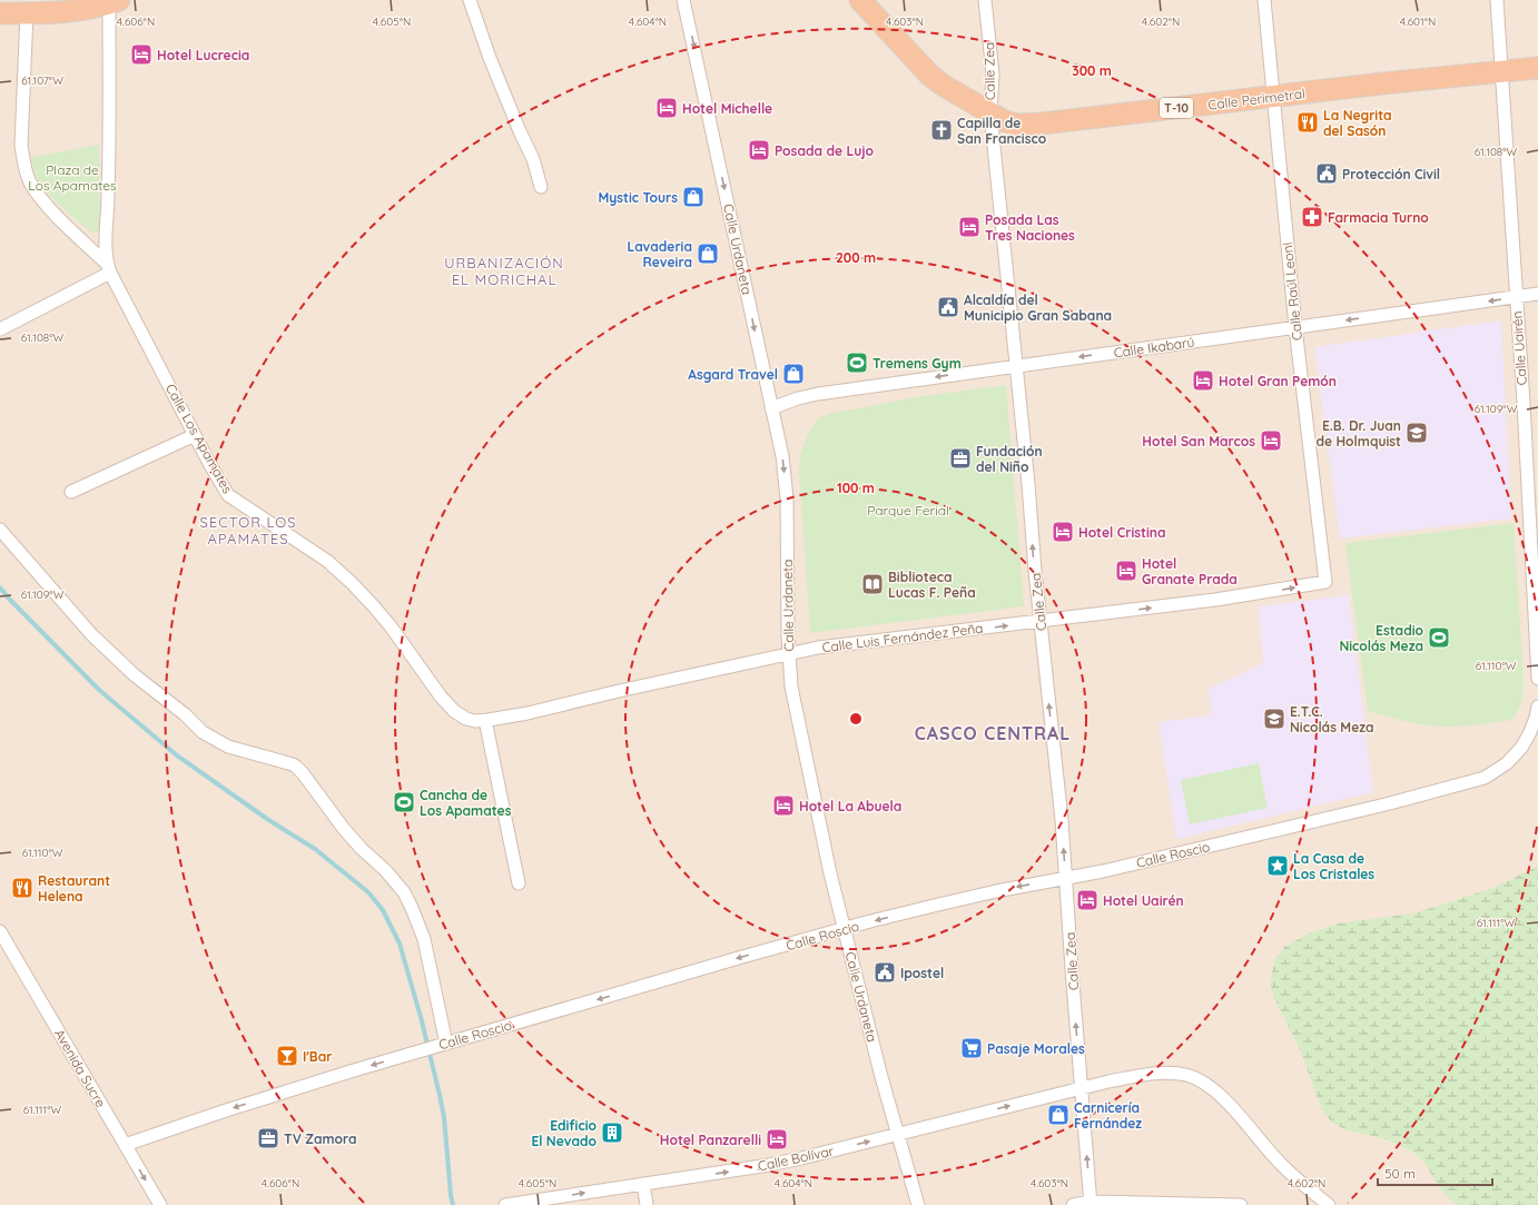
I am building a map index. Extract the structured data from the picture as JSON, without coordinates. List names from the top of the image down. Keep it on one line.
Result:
{"streets":{"highway":["Calle Perimetral","T-10"],"street":["Calle Zea","Calle Urdaneta","Calle Raúl Leoni","Calle Ikabarú","Calle Uairén","Calle Los Apamates","Calle Luis Fernández Peña","Calle Roscio","Avenida Sucre","Calle Bolívar"]},"crossings":[["Calle Zea","Calle Perimetral"],["Calle Zea","Calle Ikabarú"],["Calle Zea","Calle Luis Fernández Peña"],["Calle Zea","Calle Roscio"],["Calle Zea","Calle Bolívar"],["Calle Perimetral","Calle Raúl Leoni"],["Calle Perimetral","Calle Uairén"],["Calle Urdaneta","Calle Ikabarú"],["Calle Urdaneta","Calle Luis Fernández Peña"],["Calle Urdaneta","Calle Roscio"],["Calle Urdaneta","Calle Bolívar"],["Calle Raúl Leoni","Calle Ikabarú"],["Calle Raúl Leoni","Calle Luis Fernández Peña"],["Calle Ikabarú","Calle Uairén"],["Calle Los Apamates","Calle Luis Fernández Peña"],["Calle Roscio","Avenida Sucre"]],"one_way":["Calle Zea","Calle Urdaneta","Calle Ikabarú","Calle Luis Fernández Peña","Calle Roscio","Calle Bolívar"],"districts":["URBANIZACIÓN EL MORICHAL","SECTOR LOS APAMATES","CASCO CENTRAL"],"parks":["Plaza de Los Apamates","Parque Ferial"],"places":{"hotel":["Hotel Lucrecia","Hotel Michelle","Posada de Lujo","Posada Las Tres Naciones","Hotel Gran Pemón","Hotel San Marcos","Hotel Cristina","Hotel Granate Prada","Hotel La Abuela","Hotel Uairén","Hotel Panzarelli"],"restaurant":["La Negrita del Sasón","Restaurant Helena"],"church":["Capilla de San Francisco"],"public building":["Protección Civil","Alcaldía del Municipio Gran Sabana","Ipostel"],"shop":["Mystic Tours","Lavaderia Reveira","Asgard Travel","Carnicería Fernández"],"pharmacy":["Farmacia Turno"],"sports":["Tremens Gym","Estadio Nicolás Meza","Cancha de Los Apamates"],"school or university":["E.B. Dr. Juan de Holmquist","E.T.C. Nicolás Meza"],"office":["Fundación del Niño","TV Zamora"],"library":["Biblioteca Lucas F. Peña"],"place":["La Casa de Los Cristales"],"supermarket":["Pasaje Morales"],"bar":["I'Bar"],"building":["Edificio El Nevado"]},"scale_bar":"50 m","coordinates":["4.606°N","4.605°N","4.604°N","4.603°N","4.602°N","4.601°N","61.107°W","61.108°W","61.109°W","61.110°W","61.111°W"],"rings":["300 m","200 m","100 m"]}
